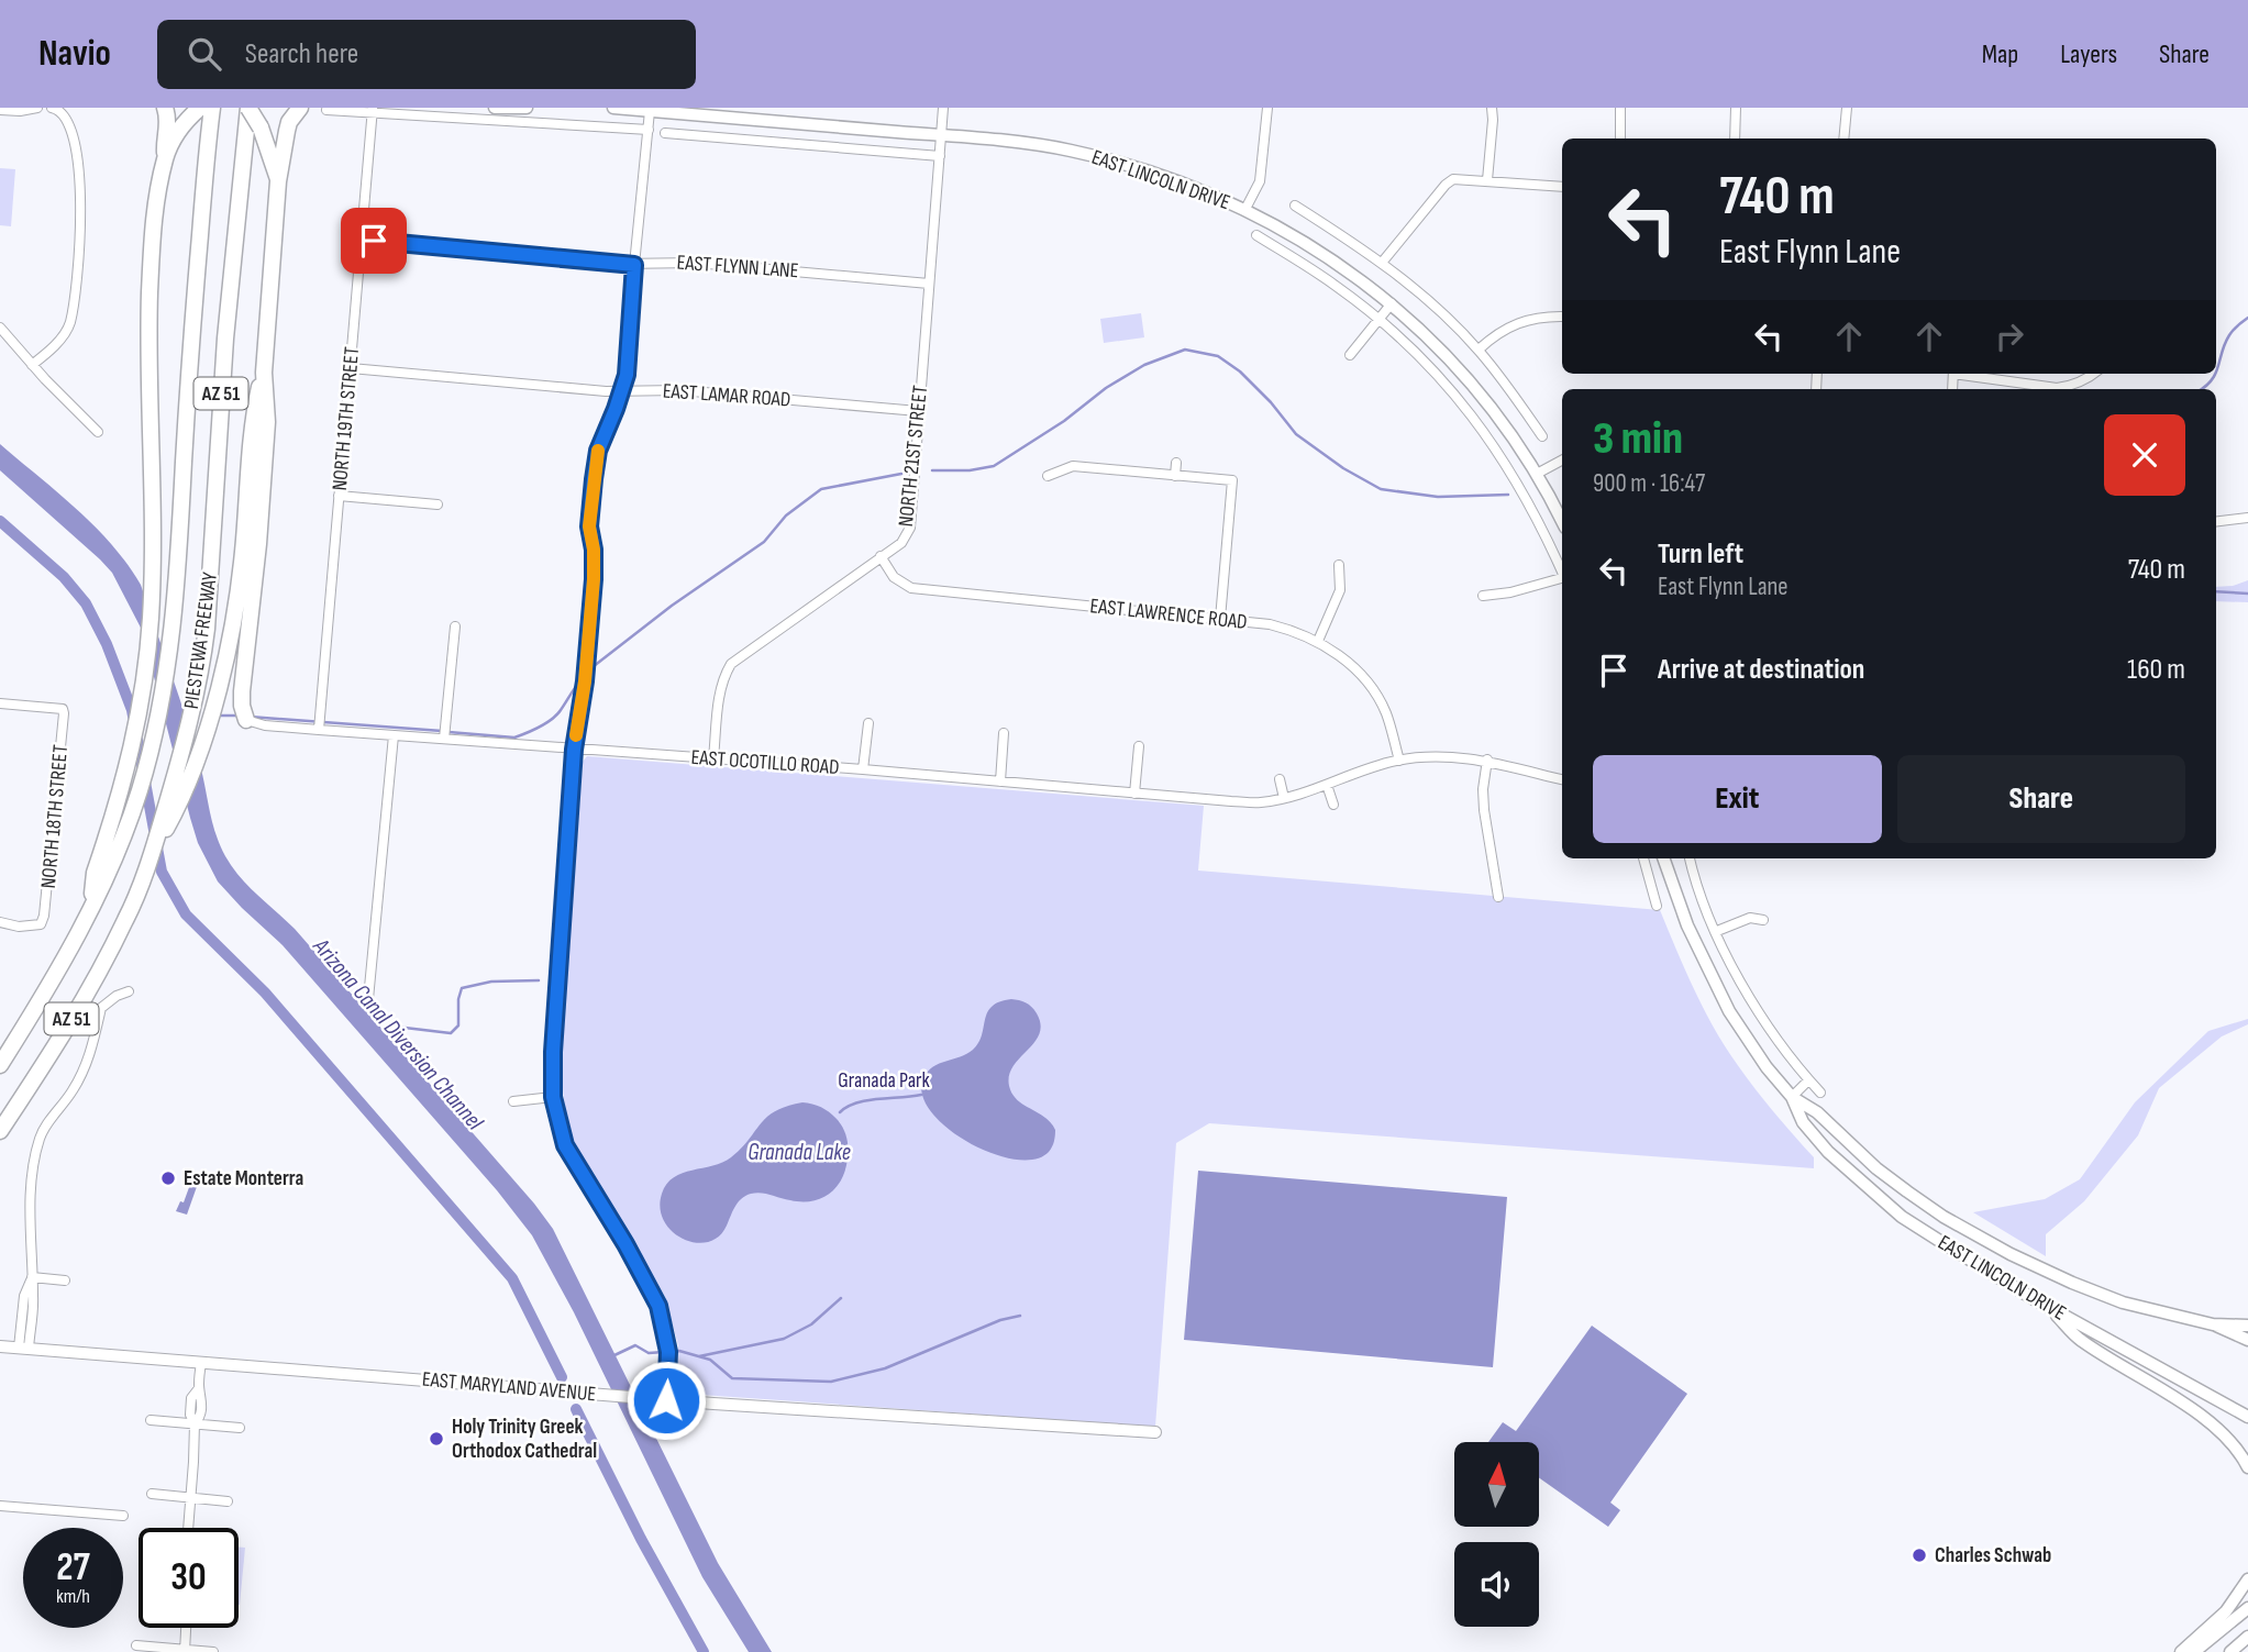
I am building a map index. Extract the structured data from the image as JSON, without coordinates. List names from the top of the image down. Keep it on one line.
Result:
{"streets":{"highway":["AZ 51","PIESTEWA FREEWAY"],"main road":["EAST LINCOLN DRIVE"],"street":["EAST FLYNN LANE","EAST LAMAR ROAD","NORTH 19TH STREET","NORTH 21ST STREET","EAST LAWRENCE ROAD","EAST OCOTILLO ROAD","NORTH 18TH STREET","EAST MARYLAND AVENUE"]},"crossings":[["EAST LINCOLN DRIVE","NORTH 21ST STREET"],["EAST FLYNN LANE","NORTH 19TH STREET"],["EAST FLYNN LANE","NORTH 21ST STREET"],["EAST LAMAR ROAD","NORTH 19TH STREET"],["EAST LAMAR ROAD","NORTH 21ST STREET"],["NORTH 19TH STREET","EAST OCOTILLO ROAD"],["NORTH 21ST STREET","EAST LAWRENCE ROAD"],["NORTH 21ST STREET","EAST OCOTILLO ROAD"],["EAST LAWRENCE ROAD","EAST OCOTILLO ROAD"]],"water":["Arizona Canal Diversion Channel","Granada Lake"],"parks":["Granada Park"],"places":["Estate Monterra","Holy Trinity Greek Orthodox Cathedral","Charles Schwab"],"north":"top","page":{"header":"Navio","search":"Search here","nav":["Map","Layers","Share"],"turn":["740 m","East Flynn Lane"],"heading":["3 min","900 m · 16:47"],"list":[{"name":"Turn left","note":"East Flynn Lane","value":"740 m"},{"name":"Arrive at destination","value":"160 m"}],"buttons":["Exit","Share"],"speed":"27 km/h","limit":"30"}}
